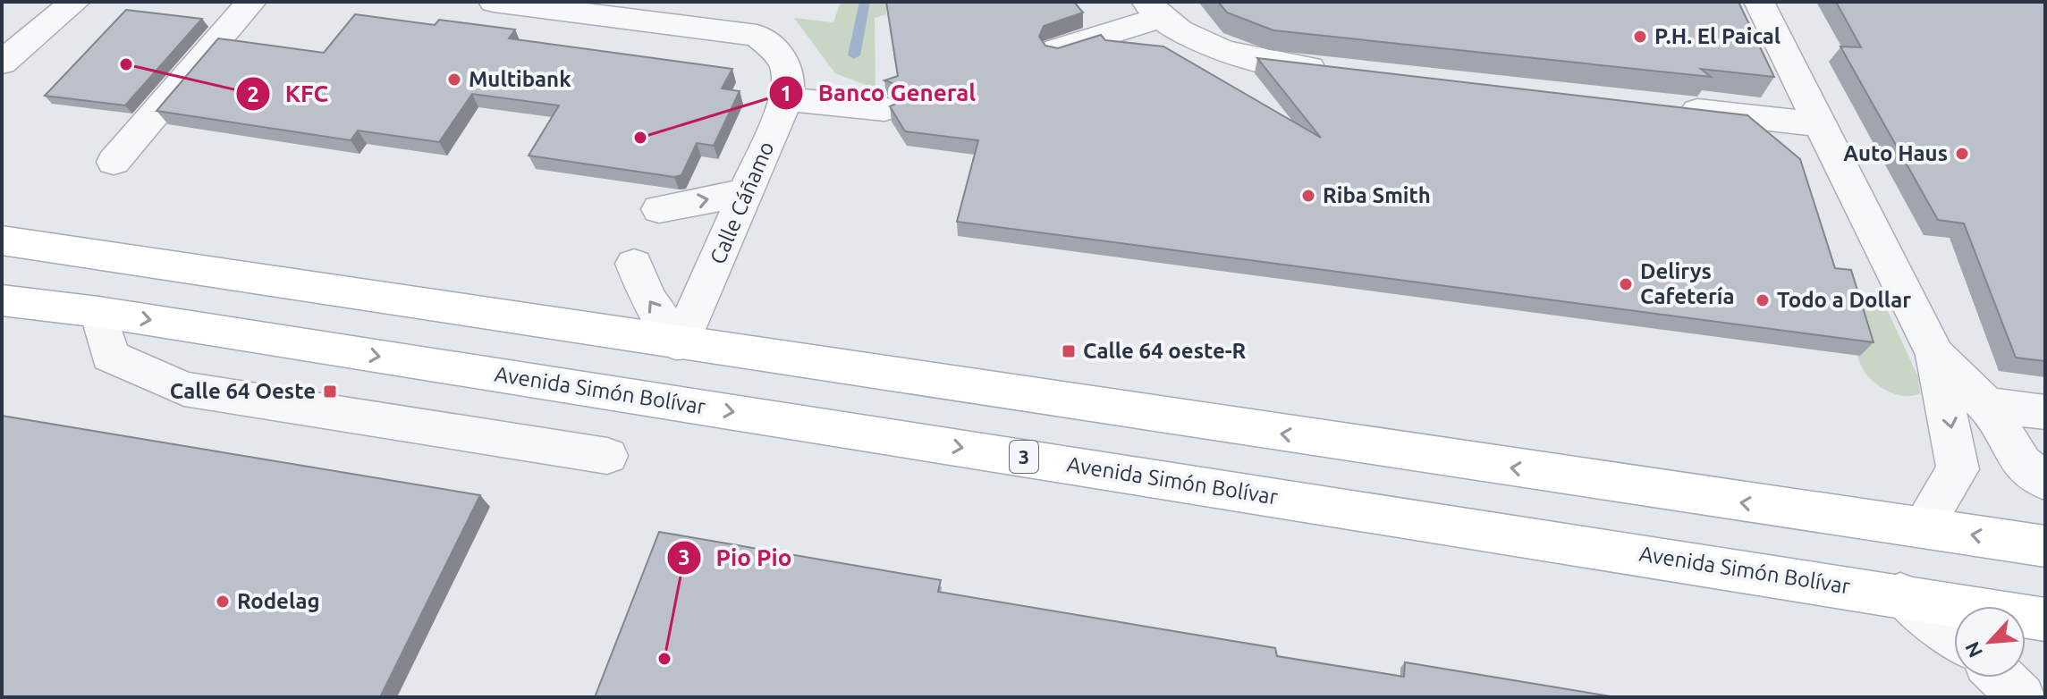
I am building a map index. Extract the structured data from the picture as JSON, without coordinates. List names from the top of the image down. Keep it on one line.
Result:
{"streets":{"main road":["Avenida Simón Bolívar","3"],"street":["Calle Cáñamo"]},"places":{"other":["P.H. El Paical","KFC","Multibank","Banco General","Auto Haus","Riba Smith","Delirys Cafetería","Todo a Dollar","Rodelag","Pio Pio"],"transit":["Calle 64 oeste-R","Calle 64 Oeste"]},"north":"bottom left"}
